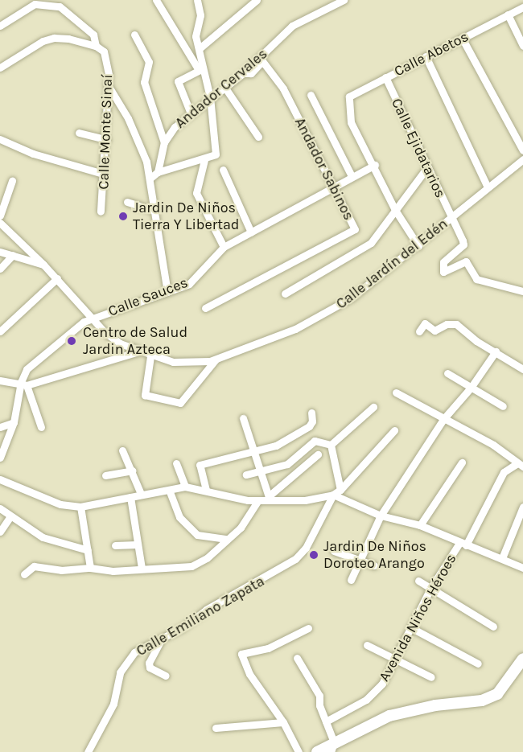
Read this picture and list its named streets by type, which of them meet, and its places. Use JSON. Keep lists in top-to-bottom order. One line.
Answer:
{"streets":{"street":["Calle Abetos","Andador Cervales","Calle Monte Sinaí","Calle Ejidatarios","Andador Sabinos","Calle Jardín del Edén","Calle Sauces","Calle Emiliano Zapata","Avenida Niños Héroes"]},"crossings":[["Calle Abetos","Calle Ejidatarios"],["Calle Abetos","Calle Sauces"],["Andador Cervales","Andador Sabinos"],["Calle Ejidatarios","Calle Jardín del Edén"],["Andador Sabinos","Calle Sauces"],["Calle Jardín del Edén","Calle Sauces"]],"places":["Jardin De Niños Tierra Y Libertad","Centro de Salud Jardin Azteca","Jardin De Niños Doroteo Arango"]}
